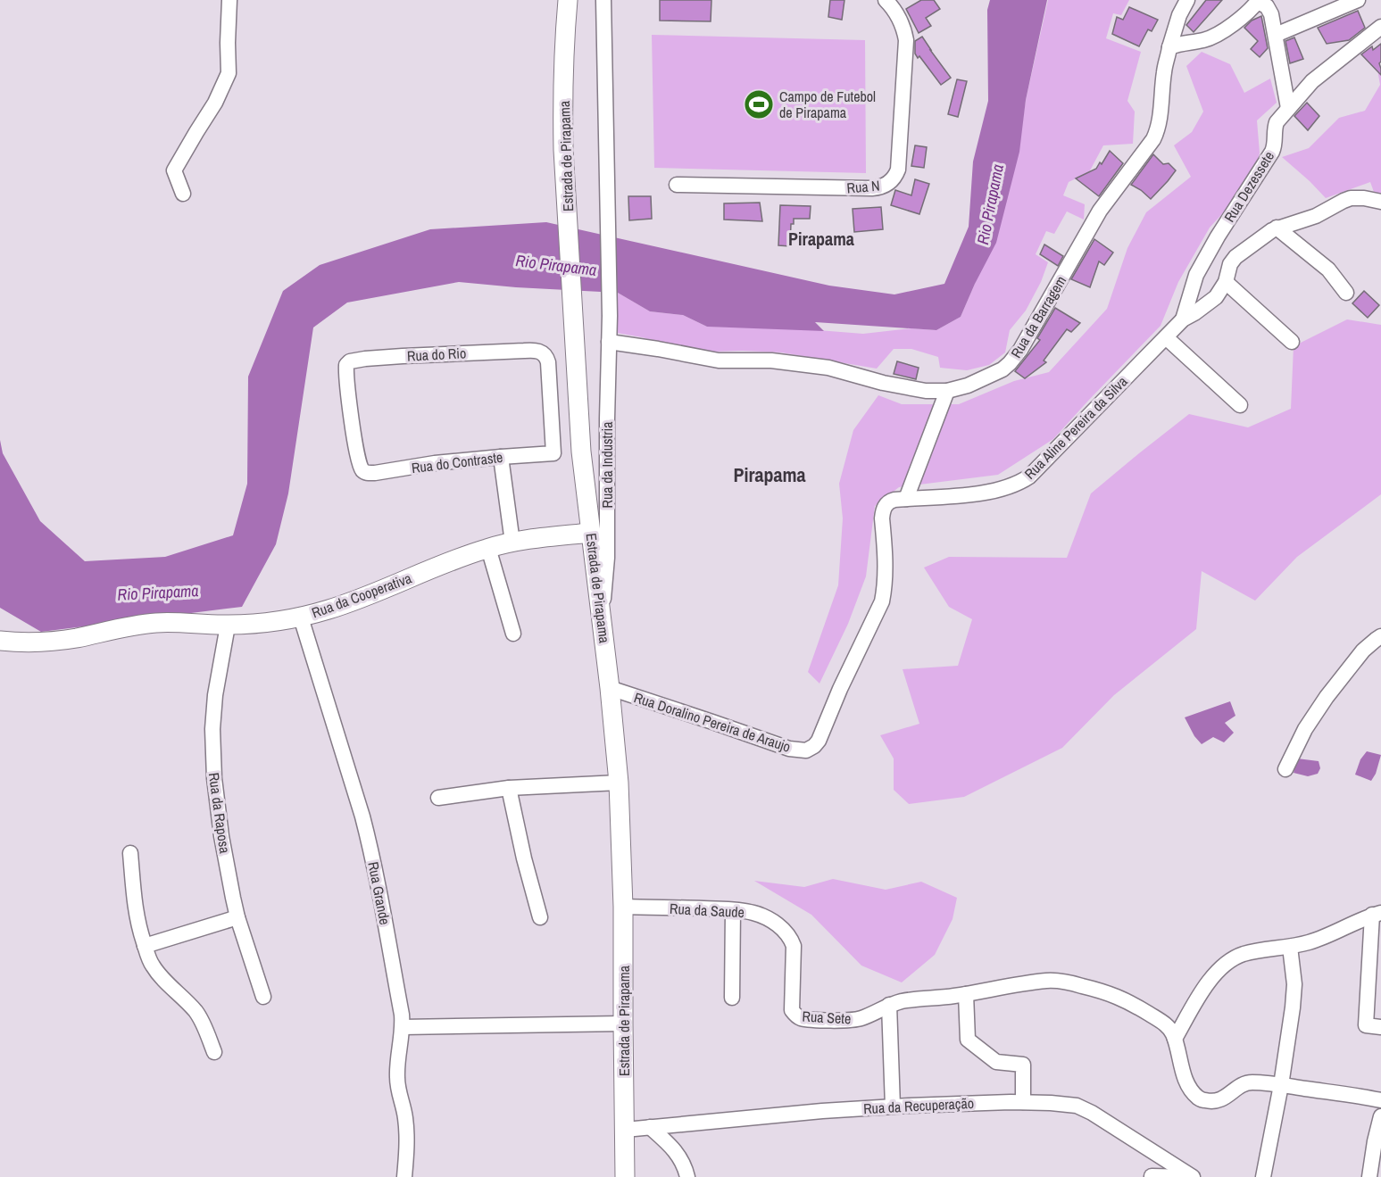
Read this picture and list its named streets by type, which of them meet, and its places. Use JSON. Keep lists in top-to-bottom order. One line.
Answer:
{"streets":{"street":["Estrada de Pirapama","Rua N","Rua Dezessete","Rua da Barragem","Rua do Rio","Rua Aline Pereira da Silva","Rua do Contraste","Rua da Industria","Rua da Cooperativa","Rua Doralino Pereira de Araujo","Rua da Raposa","Rua Grande","Rua da Saude","Rua Sete","Rua da Recuperação"]},"crossings":[["Estrada de Pirapama","Rua da Industria"],["Estrada de Pirapama","Rua da Cooperativa"],["Estrada de Pirapama","Rua Doralino Pereira de Araujo"],["Estrada de Pirapama","Rua da Saude"],["Estrada de Pirapama","Rua da Recuperação"],["Rua Dezessete","Rua Aline Pereira da Silva"],["Rua da Barragem","Rua da Industria"],["Rua do Rio","Rua do Contraste"],["Rua Aline Pereira da Silva","Rua Doralino Pereira de Araujo"],["Rua da Industria","Rua da Cooperativa"],["Rua da Cooperativa","Rua da Raposa"],["Rua da Cooperativa","Rua Grande"],["Rua da Saude","Rua Sete"]],"districts":["Pirapama","Pirapama"],"water":["Rio Pirapama"],"places":{"sports":["Campo de Futebol de Pirapama"]}}
